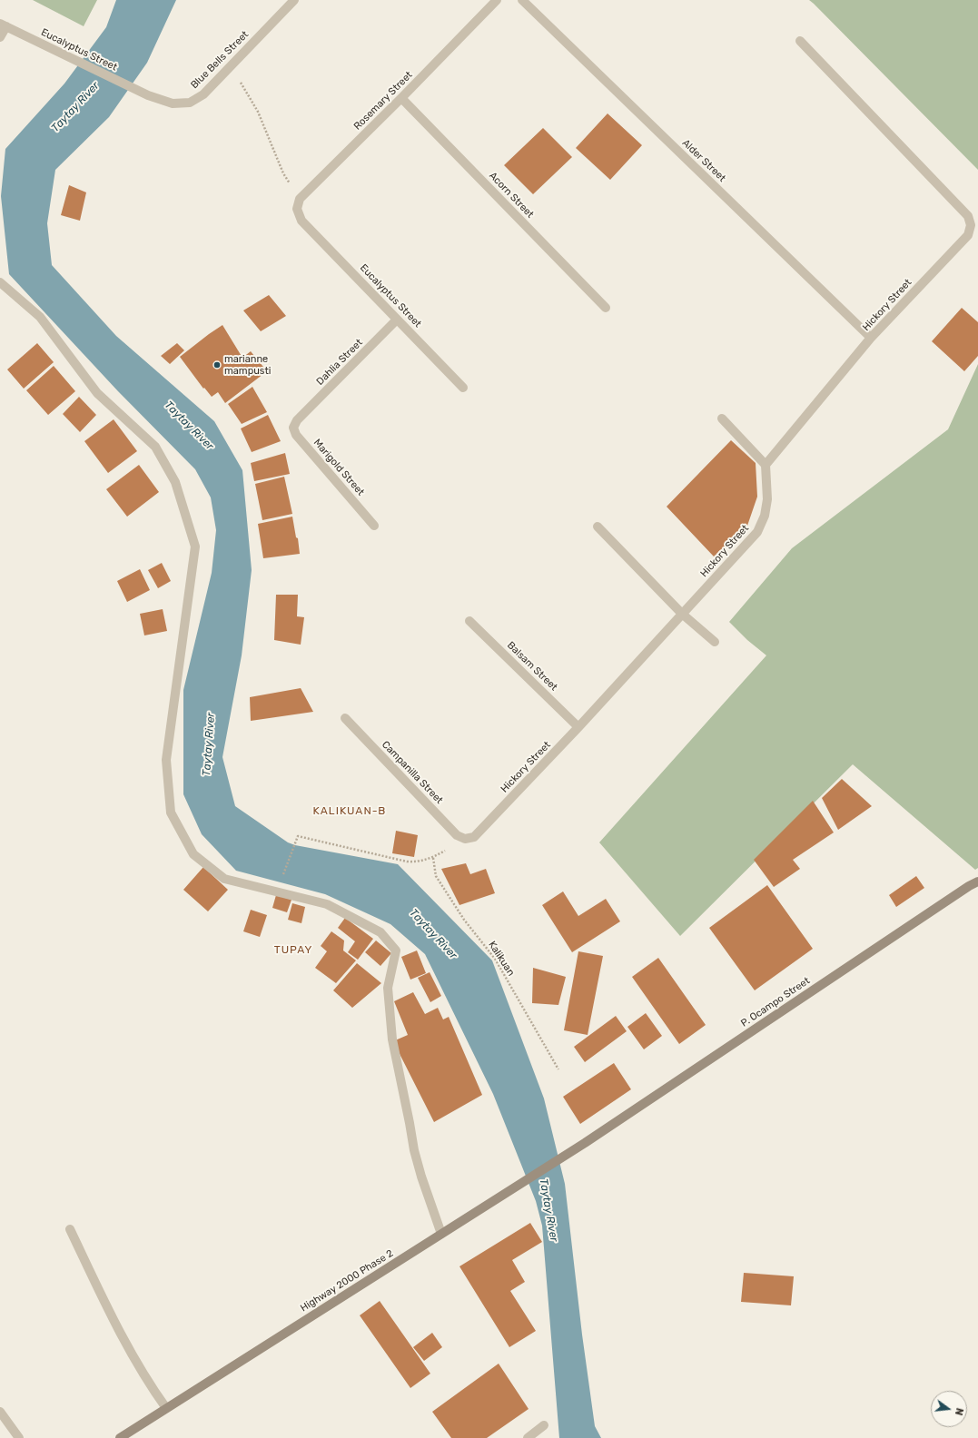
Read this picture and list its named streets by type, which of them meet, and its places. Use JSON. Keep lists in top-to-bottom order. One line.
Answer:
{"streets":{"street":["Eucalyptus Street","Blue Bells Street","Rosemary Street","Alder Street","Acorn Street","Hickory Street","Dahlia Street","Marigold Street","Balsam Street","Campanilla Street","P. Ocampo Street","Highway 2000 Phase 2"],"path":["Kalikuan"]},"crossings":[["Eucalyptus Street","Blue Bells Street"],["Eucalyptus Street","Rosemary Street"],["Eucalyptus Street","Dahlia Street"],["Rosemary Street","Acorn Street"],["Alder Street","Hickory Street"],["Hickory Street","Balsam Street"],["Hickory Street","Campanilla Street"],["Dahlia Street","Marigold Street"],["P. Ocampo Street","Highway 2000 Phase 2"]],"districts":["KALIKUAN-B","TUPAY"],"water":["Taytay River"],"places":["marianne mampusti"],"north":"right"}
